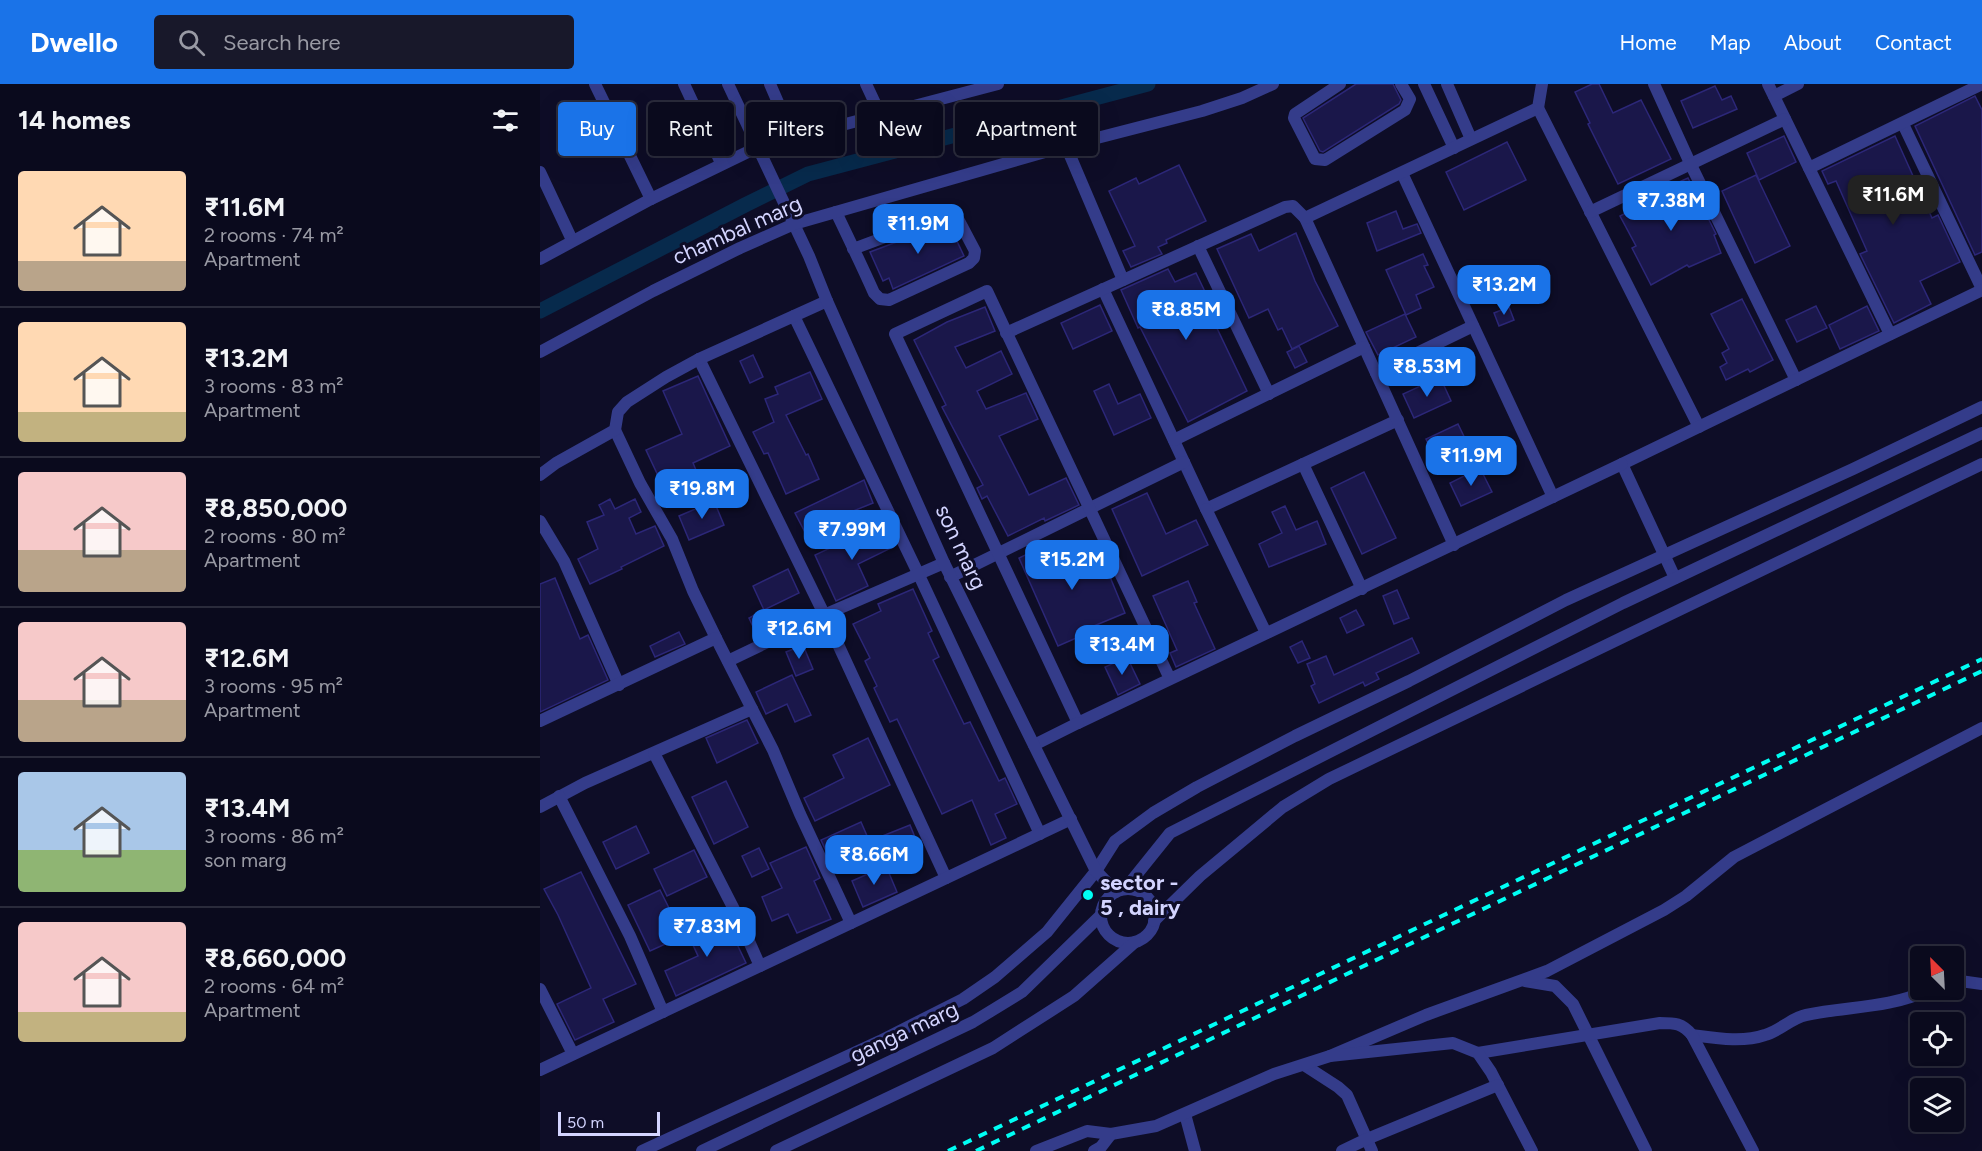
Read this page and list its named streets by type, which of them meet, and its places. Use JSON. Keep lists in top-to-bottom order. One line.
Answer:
{"streets":{"street":["chambal marg","son marg","ganga marg"]},"crossings":[["chambal marg","son marg"],["son marg","ganga marg"]],"places":["sector - 5 , dairy"],"scale_bar":"50 m","north":"top left","page":{"header":"Dwello","search":"Search here","nav":["Home","Map","About","Contact"],"heading":"14 homes","chip":["Buy","Rent","Filters","New","Apartment"],"list":[{"name":"₹11.6M","note":"2 rooms · 74 m² · Apartment"},{"name":"₹13.2M","note":"3 rooms · 83 m² · Apartment"},{"name":"₹8,850,000","note":"2 rooms · 80 m² · Apartment"},{"name":"₹12.6M","note":"3 rooms · 95 m² · Apartment"},{"name":"₹13.4M","note":"3 rooms · 86 m² · son marg"},{"name":"₹8,660,000","note":"2 rooms · 64 m² · Apartment"}],"price":["₹11.6M","₹7.38M","₹11.9M","₹13.2M","₹8.85M","₹8.53M","₹11.9M","₹19.8M","₹7.99M","₹15.2M","₹12.6M","₹13.4M","₹8.66M","₹7.83M"],"scale":"50 m"}}
